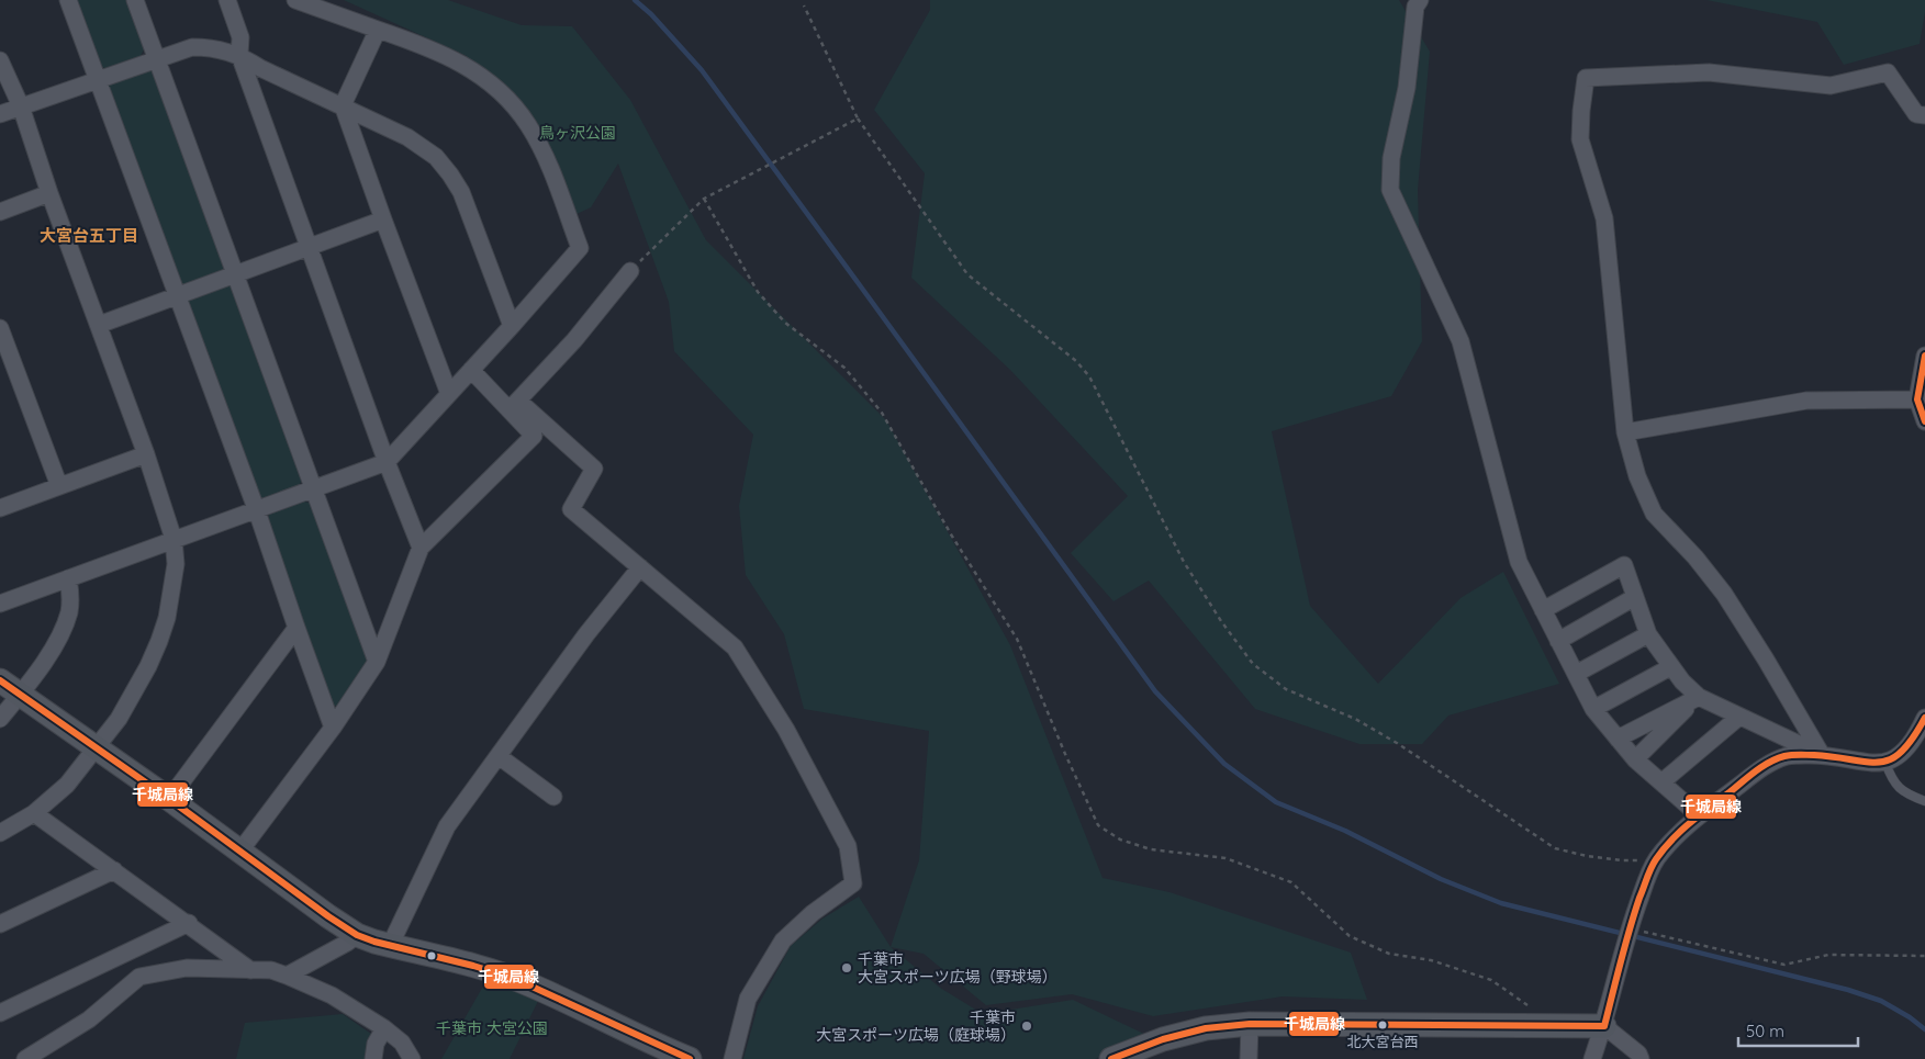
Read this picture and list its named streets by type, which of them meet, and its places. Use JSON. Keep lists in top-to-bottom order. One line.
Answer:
{"districts":["大宮台五丁目"],"parks":["鳥ヶ沢公園","千葉市 大宮公園"],"places":["千葉市 大宮スポーツ広場（野球場）","北大宮台西","千葉市 大宮スポーツ広場（庭球場）"],"lines":["transit line 千城局線"],"scale_bar":"50 m"}
